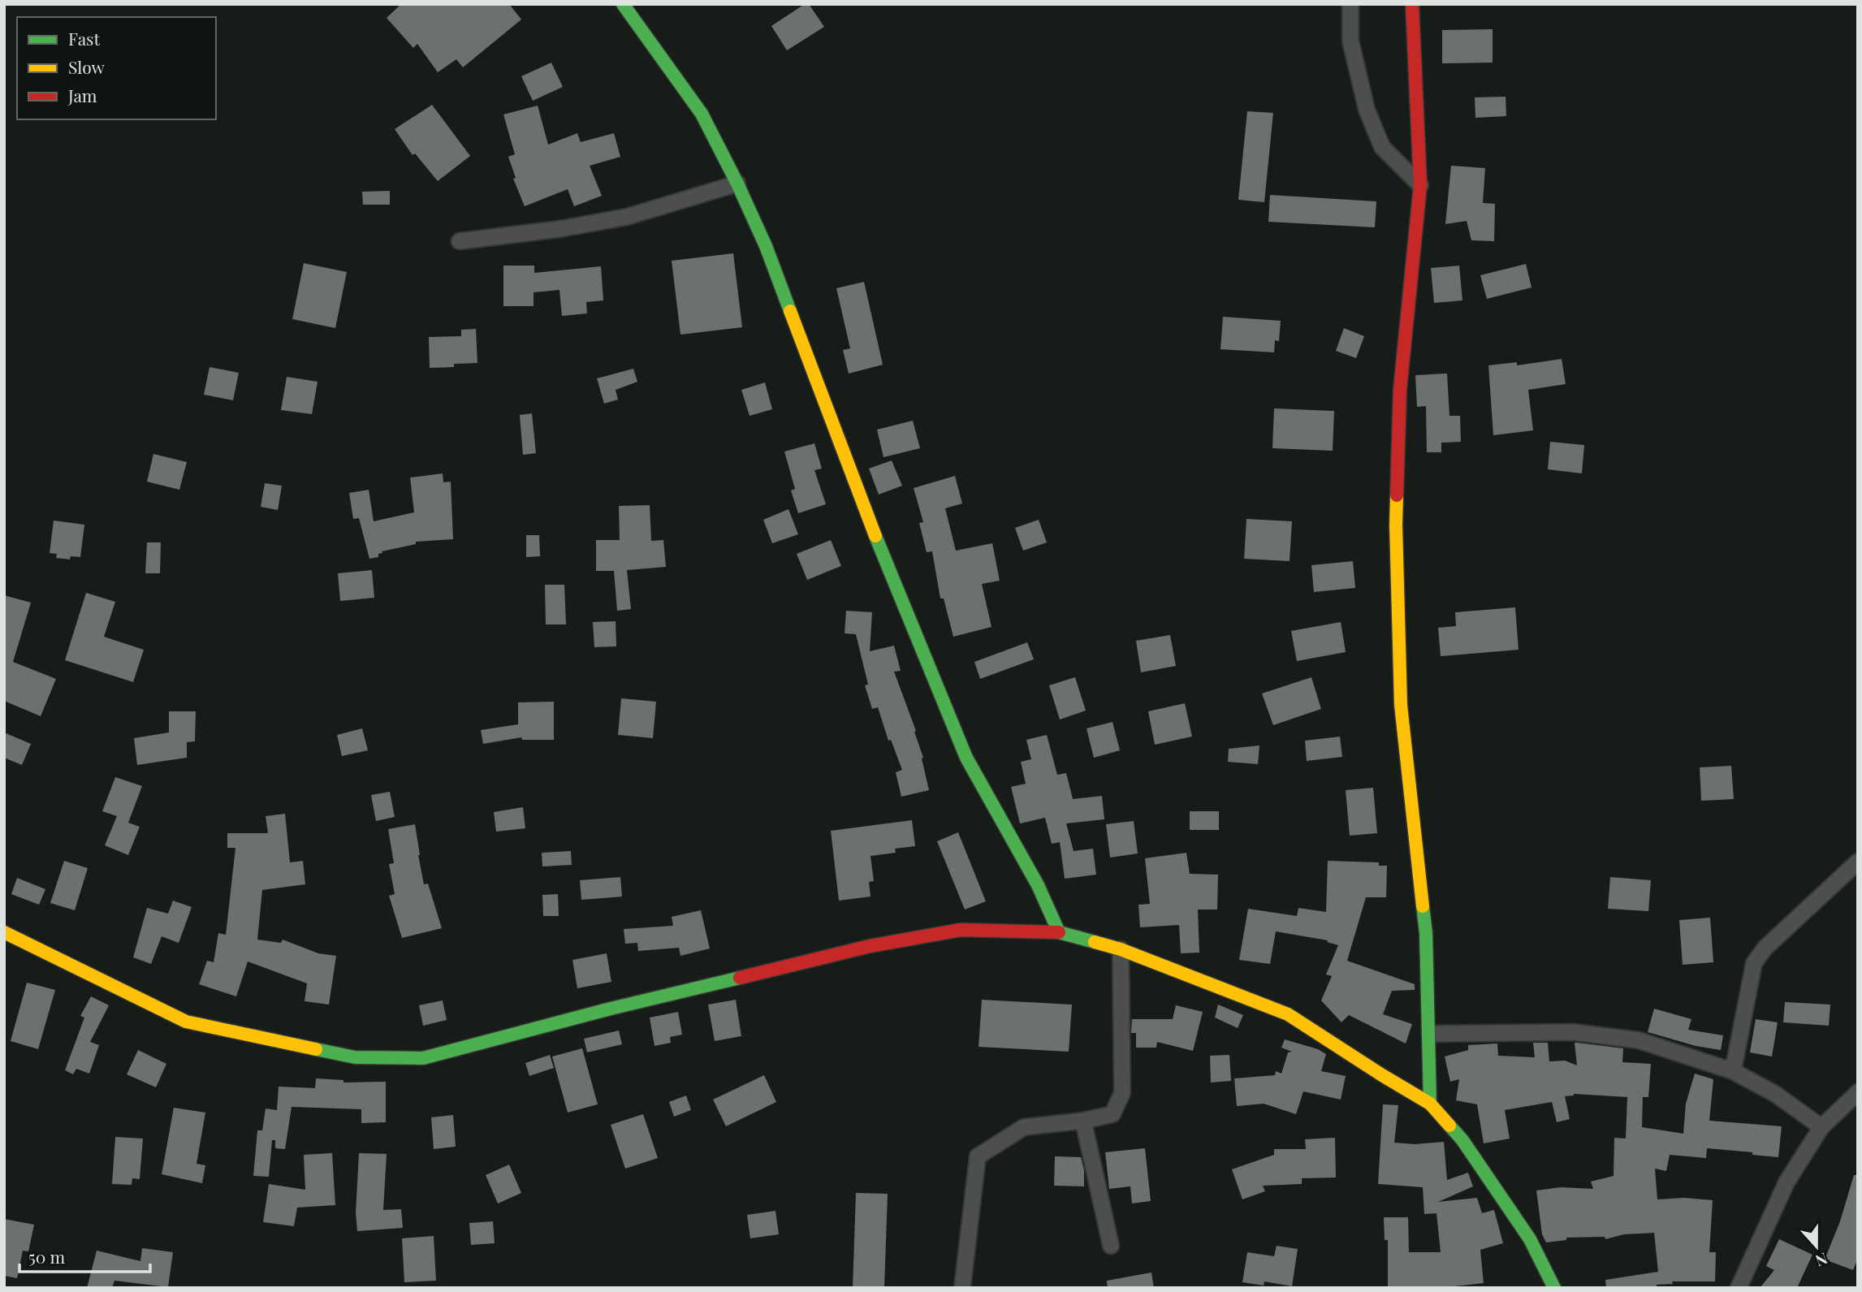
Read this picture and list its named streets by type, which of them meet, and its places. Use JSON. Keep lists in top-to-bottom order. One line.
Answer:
{"legend":["Fast","Slow","Jam"],"scale_bar":"50 m","north":"bottom"}
